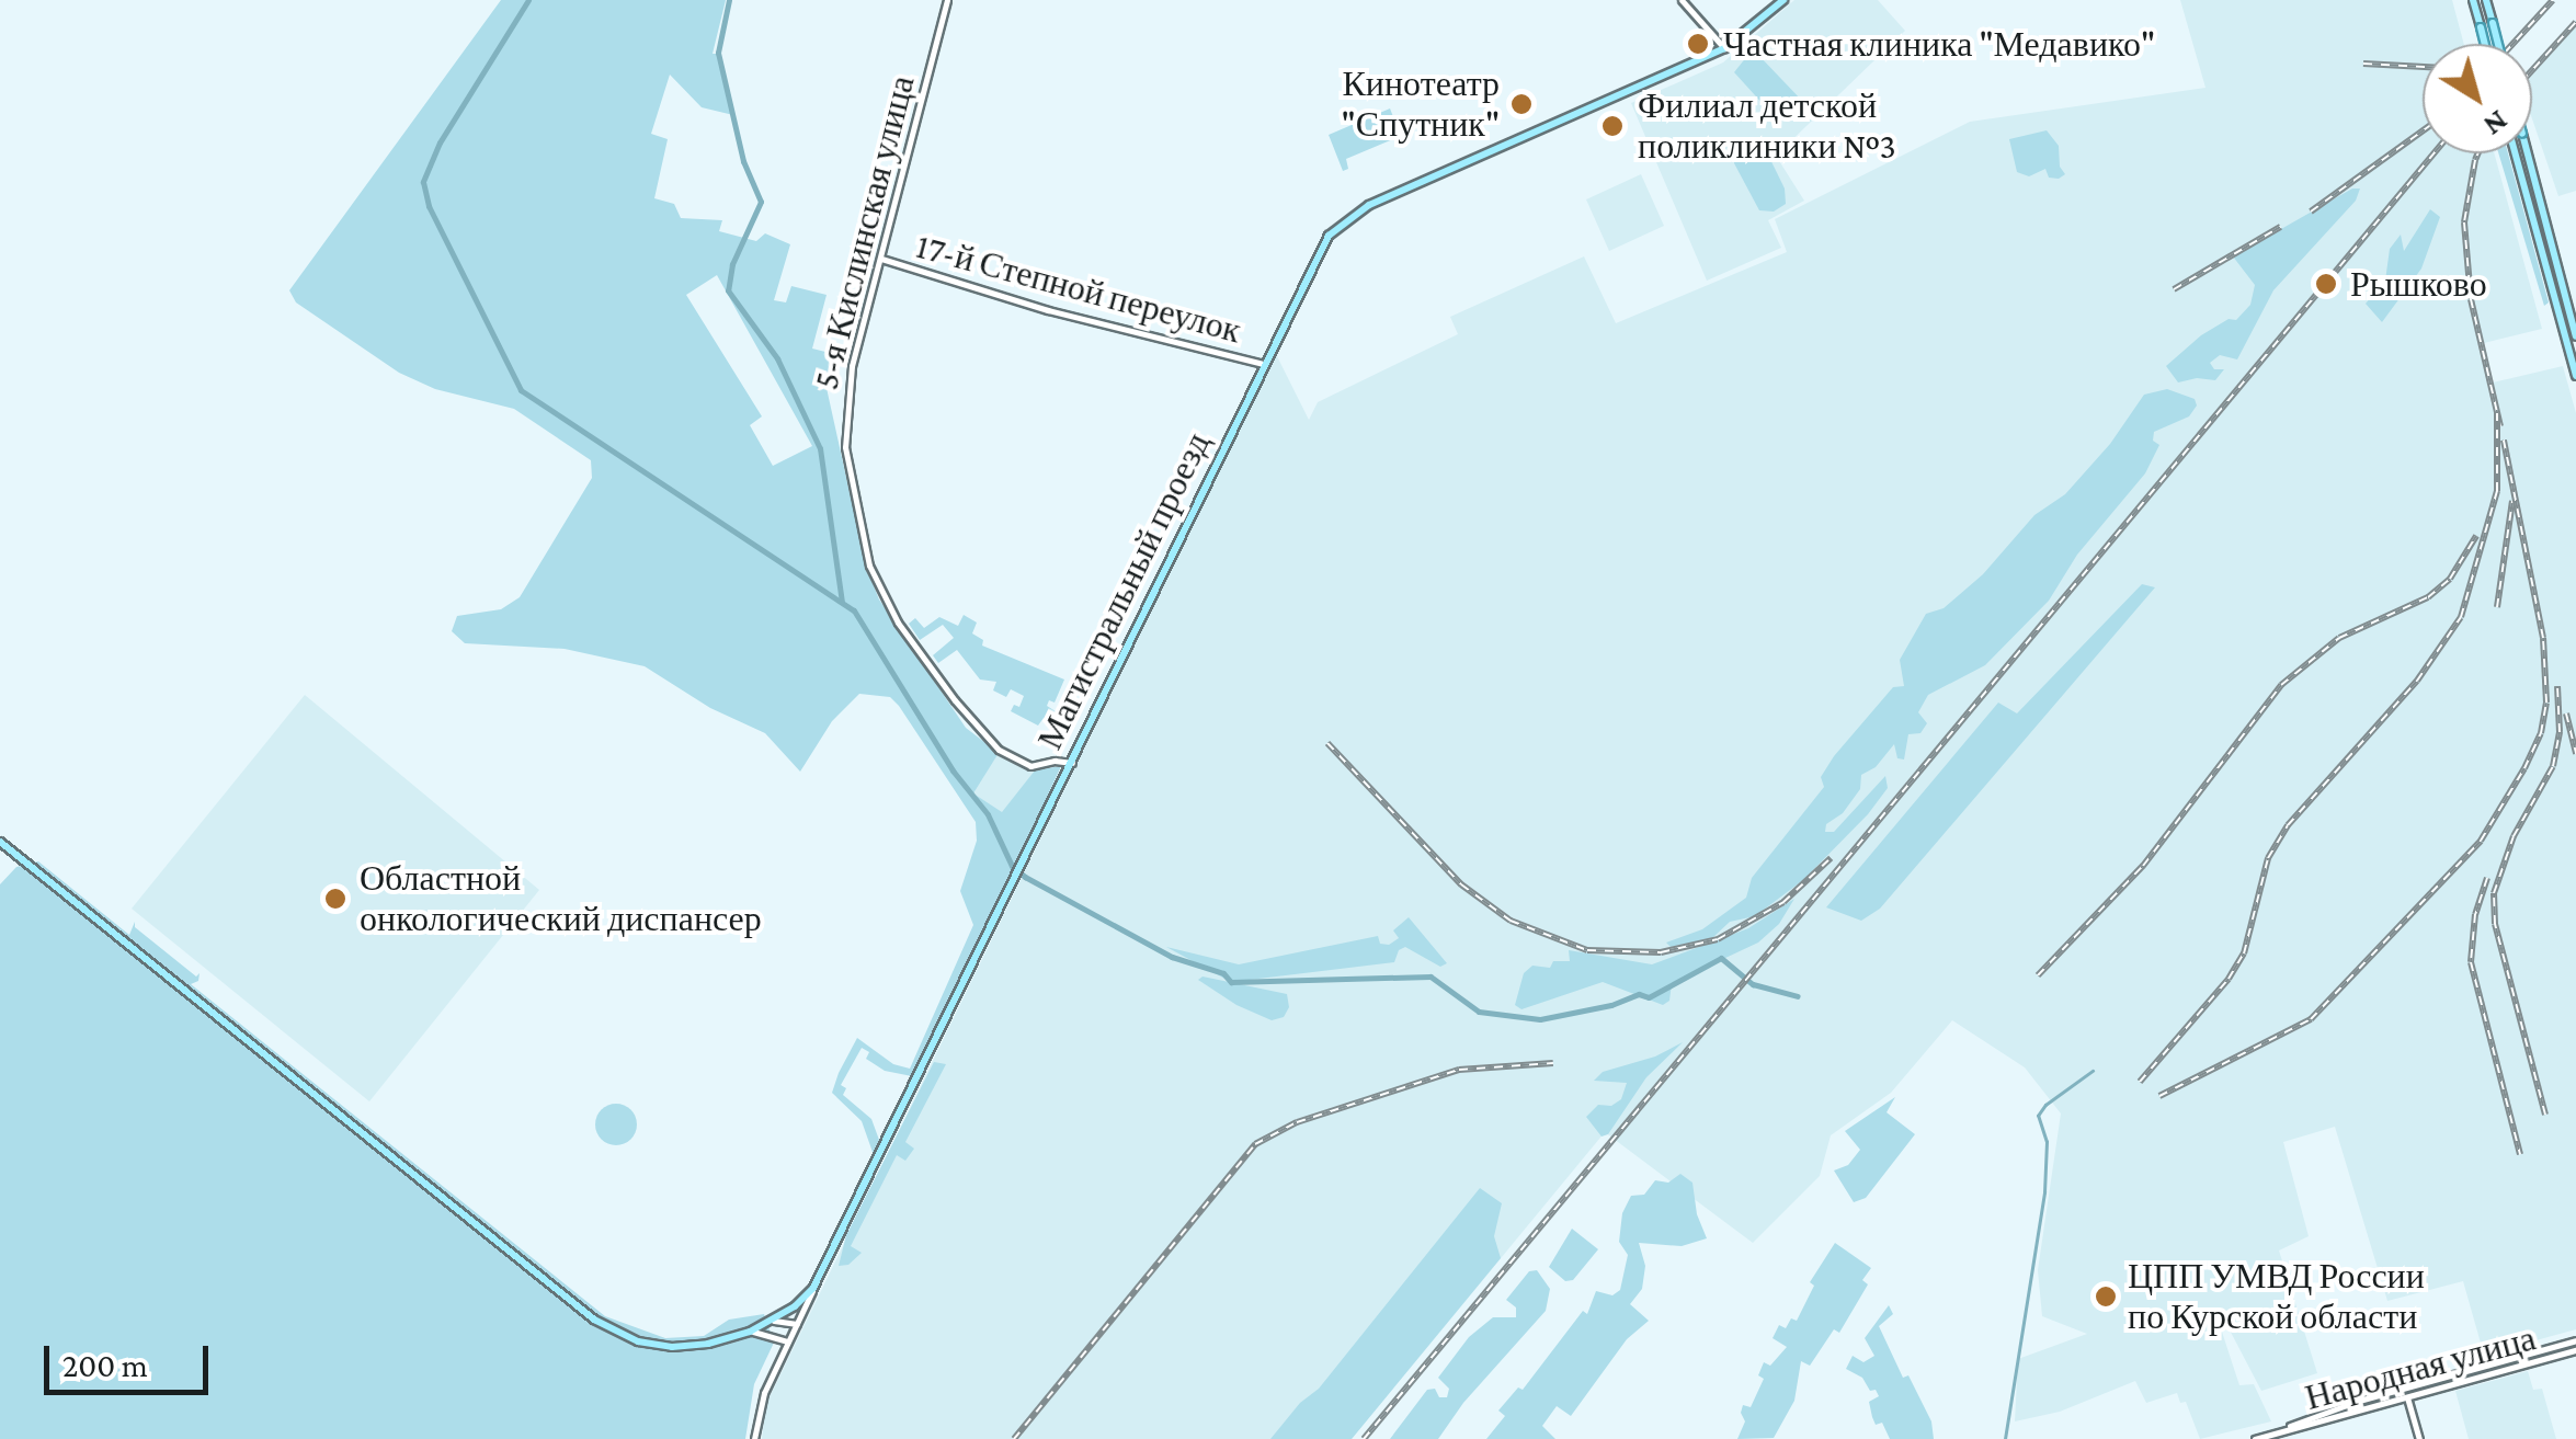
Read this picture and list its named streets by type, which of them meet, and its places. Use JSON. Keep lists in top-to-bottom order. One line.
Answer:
{"streets":{"main road":["Магистральный проезд"],"street":["5-я Кислинская улица","17-й Степной переулок","Народная улица"]},"crossings":[["5-я Кислинская улица","17-й Степной переулок"],["5-я Кислинская улица","Магистральный проезд"],["17-й Степной переулок","Магистральный проезд"]],"places":["Частная клиника \"Медавико\"","Кинотеатр \"Спутник\"","Филиал детской поликлиники №3","Рышково","Областной онкологический диспансер","ЦПП УМВД России по Курской области"],"scale_bar":"200 m","north":"bottom right"}
